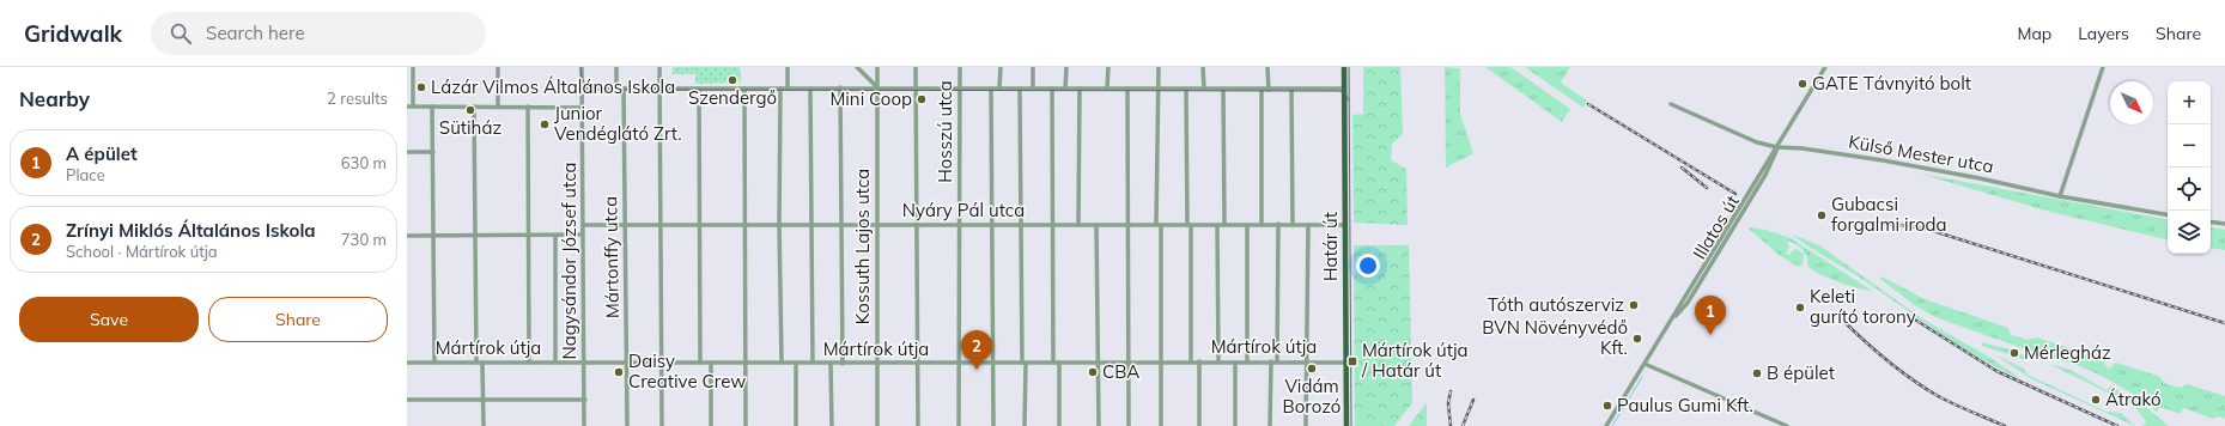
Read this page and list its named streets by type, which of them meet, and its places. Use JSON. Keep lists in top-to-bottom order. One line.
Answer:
{"streets":{"main road":["Határ út"],"street":["Hosszú utca","Külső Mester utca","Nyáry Pál utca","Illatos út","Kossuth Lajos utca","Mártonffy utca","Nagysándor József utca","Mártírok útja"]},"crossings":[["Hosszú utca","Nyáry Pál utca"],["Hosszú utca","Mártírok útja"],["Külső Mester utca","Illatos út"],["Nyáry Pál utca","Kossuth Lajos utca"],["Nyáry Pál utca","Határ út"],["Nyáry Pál utca","Mártonffy utca"],["Nyáry Pál utca","Nagysándor József utca"],["Kossuth Lajos utca","Mártírok útja"],["Határ út","Mártírok útja"],["Mártonffy utca","Mártírok útja"],["Nagysándor József utca","Mártírok útja"]],"places":{"other":["Szendergő","GATE Távnyitó bolt","Lázár Vilmos Általános Iskola","Mini Coop","Sütiház","Junior Vendéglátó Zrt.","Gubacsi forgalmi iroda","Tóth autószerviz","Keleti gurító torony","BVN Növényvédő Kft.","Mérlegház","Vidám Borozó","Daisy Creative Crew","CBA","B épület","Átrakó","Paulus Gumi Kft."],"transit":["Mártírok útja / Határ út"]},"north":"bottom right","page":{"header":"Gridwalk","search":"Search here","nav":["Map","Layers","Share"],"heading":["Nearby","2 results"],"map_buttons":["+","−"],"list":[{"mark":"1","name":"A épület","note":"Place","value":"630 m"},{"mark":"2","name":"Zrínyi Miklós Általános Iskola","note":"School · Mártírok útja","value":"730 m"}],"buttons":["Save","Share"],"pins":["1","2"]}}
